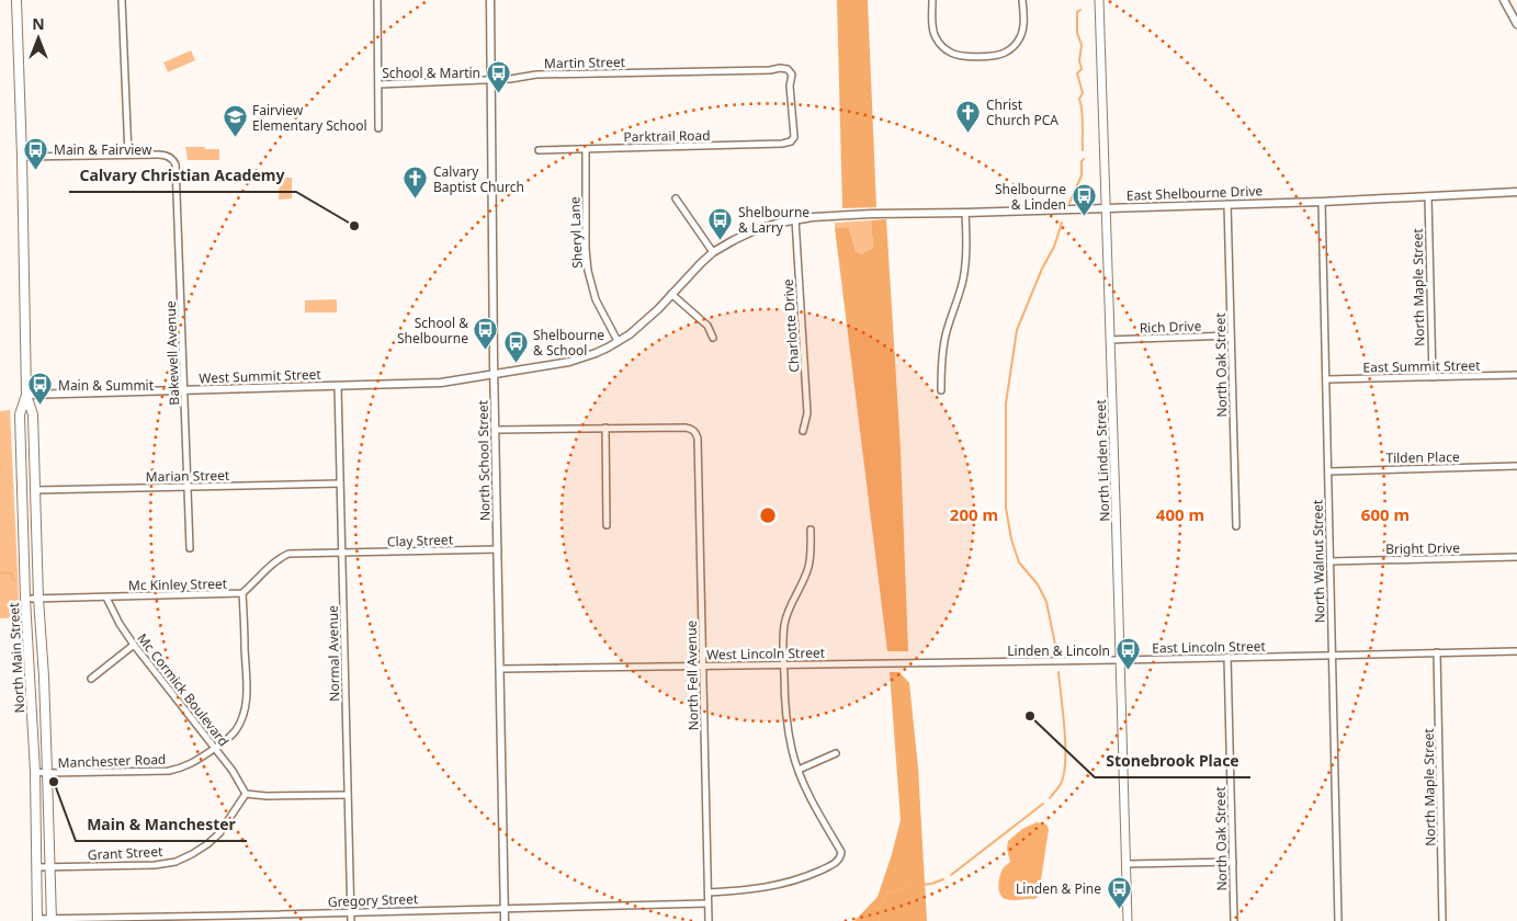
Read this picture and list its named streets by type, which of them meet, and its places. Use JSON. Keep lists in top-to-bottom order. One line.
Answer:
{"streets":{"main road":["North Linden Street","North Main Street"],"street":["Martin Street","Parktrail Road","East Shelbourne Drive","Sheryl Lane","North Maple Street","Charlotte Drive","Rich Drive","Bakewell Avenue","North Oak Street","East Summit Street","West Summit Street","Tilden Place","North School Street","Marian Street","Clay Street","Bright Drive","North Walnut Street","Mc Kinley Street","East Lincoln Street","Normal Avenue","West Lincoln Street","North Fell Avenue","Mc Cormick Boulevard","Manchester Road","Grant Street","Gregory Street"]},"crossings":[["Martin Street","Parktrail Road"],["Martin Street","North School Street"],["Parktrail Road","Sheryl Lane"],["East Shelbourne Drive","North Maple Street"],["East Shelbourne Drive","Charlotte Drive"],["East Shelbourne Drive","North Oak Street"],["East Shelbourne Drive","West Summit Street"],["East Shelbourne Drive","North Linden Street"],["East Shelbourne Drive","North Walnut Street"],["Sheryl Lane","West Summit Street"],["North Maple Street","East Summit Street"],["North Maple Street","East Lincoln Street"],["Rich Drive","North Oak Street"],["Rich Drive","North Linden Street"],["Bakewell Avenue","West Summit Street"],["Bakewell Avenue","Marian Street"],["North Oak Street","East Lincoln Street"],["East Summit Street","North Walnut Street"],["West Summit Street","North School Street"],["West Summit Street","Normal Avenue"],["West Summit Street","North Main Street"],["Tilden Place","North Walnut Street"],["North School Street","Clay Street"],["North School Street","West Lincoln Street"],["North School Street","Gregory Street"],["North Linden Street","East Lincoln Street"],["Marian Street","Normal Avenue"],["Marian Street","North Main Street"],["Clay Street","Mc Kinley Street"],["Clay Street","Normal Avenue"],["Bright Drive","North Walnut Street"],["North Walnut Street","East Lincoln Street"],["Mc Kinley Street","Normal Avenue"],["Mc Kinley Street","North Main Street"],["Mc Kinley Street","Mc Cormick Boulevard"],["Mc Kinley Street","Manchester Road"],["East Lincoln Street","West Lincoln Street"],["Normal Avenue","Gregory Street"],["West Lincoln Street","North Fell Avenue"],["North Main Street","Manchester Road"],["North Main Street","Grant Street"],["North Main Street","Gregory Street"],["North Fell Avenue","Gregory Street"],["Mc Cormick Boulevard","Manchester Road"],["Mc Cormick Boulevard","Grant Street"]],"places":{"bus stop":["School & Martin","Main & Fairview","Shelbourne & Linden","Shelbourne & Larry","School & Shelbourne","Shelbourne & School","Main & Summit","Linden & Lincoln","Linden & Pine"],"church":["Christ Church PCA","Calvary Baptist Church"],"school or university":["Fairview Elementary School"],"other":["Calvary Christian Academy","Stonebrook Place","Main & Manchester"]},"north":"top","rings":["200 m","400 m","600 m"]}
